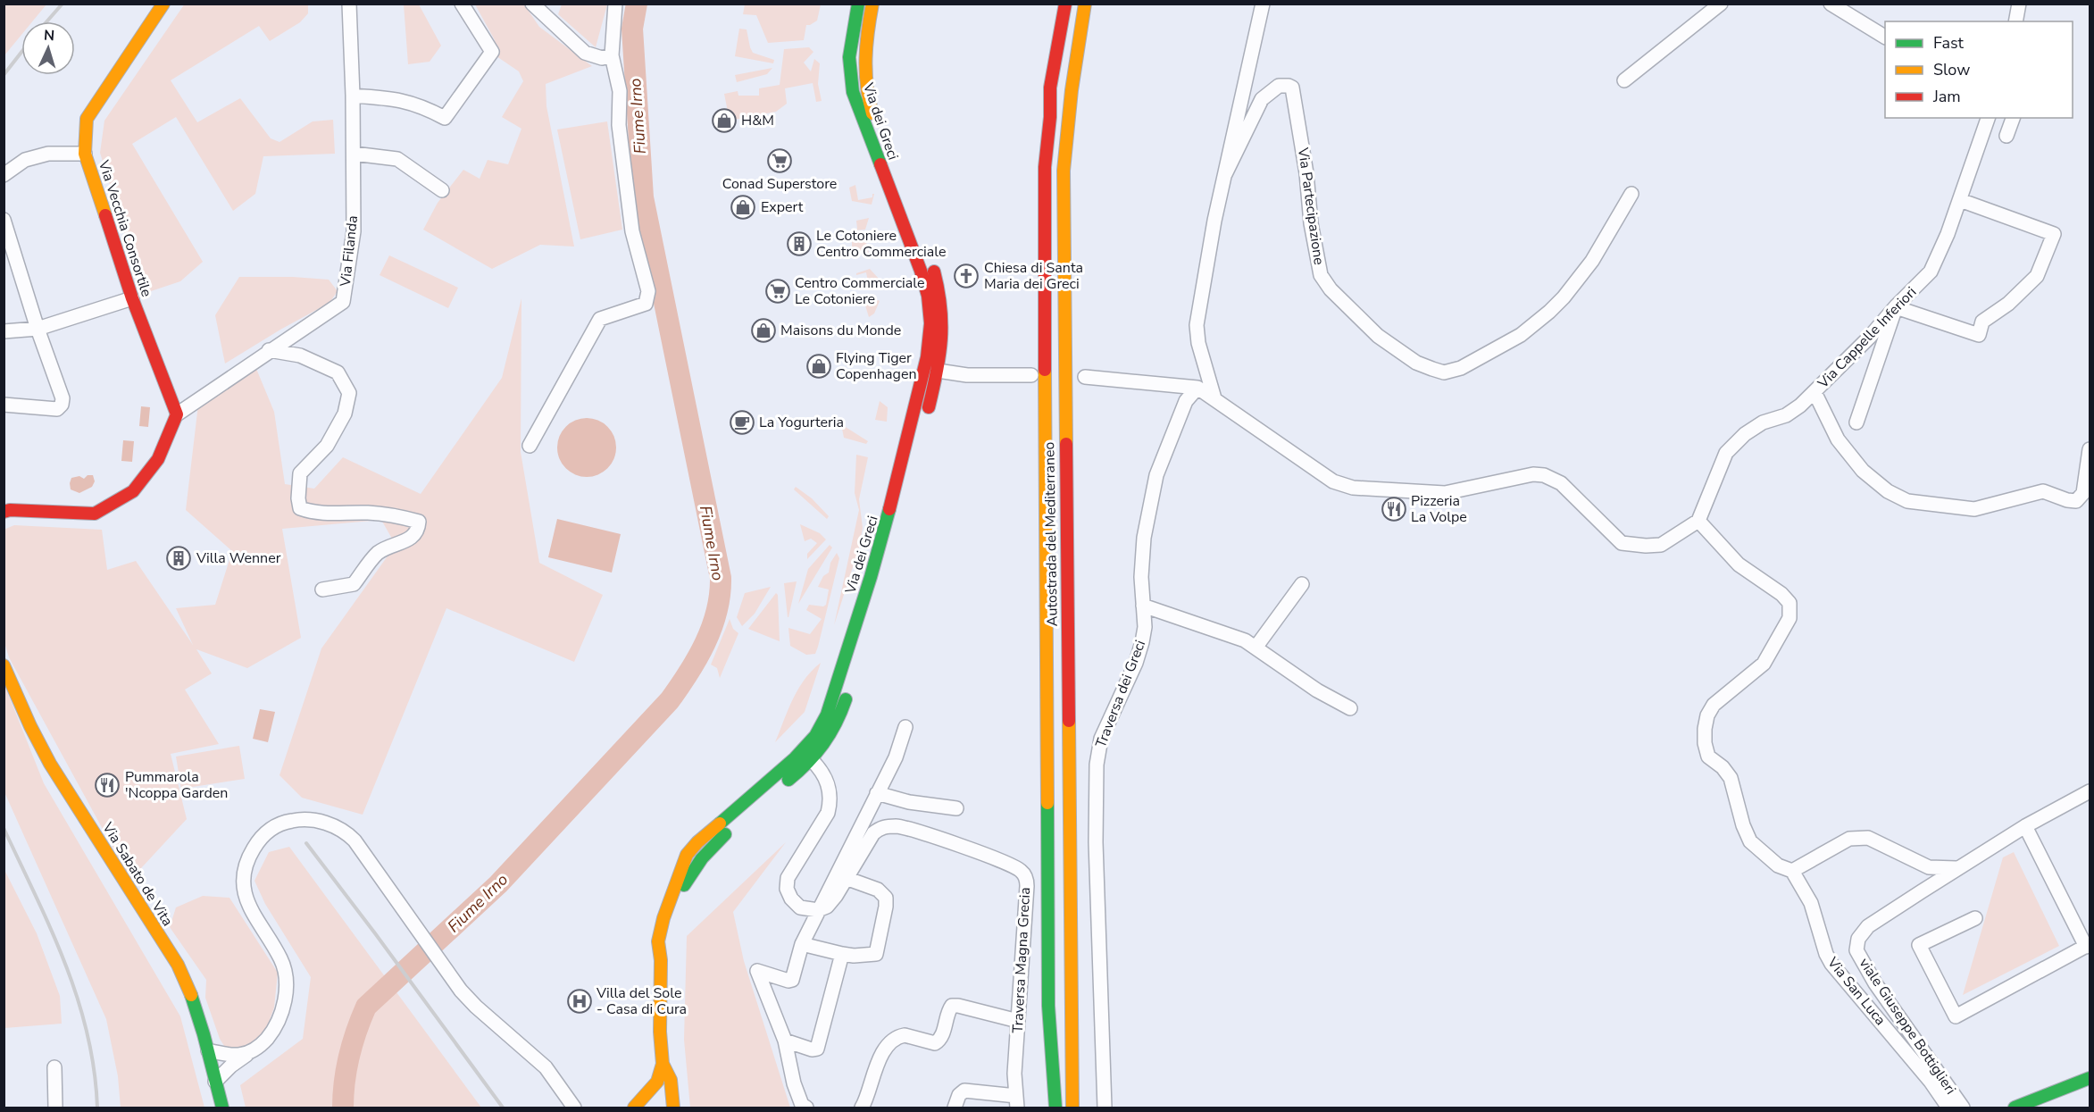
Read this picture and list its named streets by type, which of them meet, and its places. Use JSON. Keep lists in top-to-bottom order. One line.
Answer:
{"streets":{"main road":["Via dei Greci","Via Vecchia Consortile","Autostrada del Mediterraneo","Via Sabato de Vita"],"street":["Via Partecipazione","Via Filanda","Via Cappelle Inferiori","Traversa dei Greci","Traversa Magna Grecia","Via San Luca","viale Giuseppe Bottiglieri"]},"crossings":[["Via Vecchia Consortile","Via Filanda"]],"water":["Fiume Irno"],"places":{"shop":["H&M","Expert","Maisons du Monde","Flying Tiger Copenhagen"],"supermarket":["Conad Superstore","Centro Commerciale Le Cotoniere"],"building":["Le Cotoniere Centro Commerciale","Villa Wenner"],"church":["Chiesa di Santa Maria dei Greci"],"cafe":["La Yogurteria"],"restaurant":["Pizzeria La Volpe","Pummarola 'Ncoppa Garden"],"hospital":["Villa del Sole - Casa di Cura"]},"legend":["Fast","Slow","Jam"],"north":"top"}
